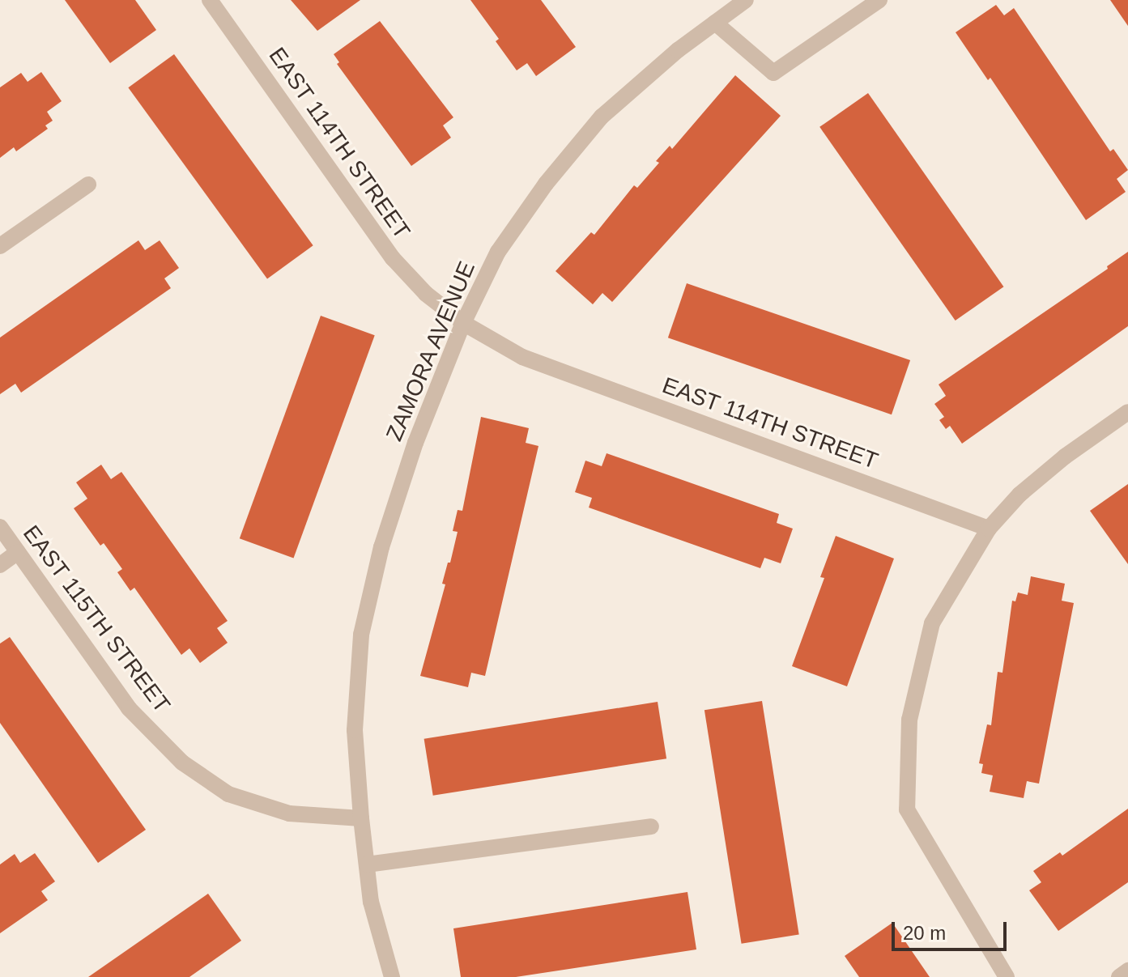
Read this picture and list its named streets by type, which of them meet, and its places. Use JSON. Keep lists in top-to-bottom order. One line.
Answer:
{"streets":{"street":["EAST 114TH STREET","ZAMORA AVENUE","EAST 115TH STREET"]},"crossings":[["EAST 114TH STREET","ZAMORA AVENUE"],["ZAMORA AVENUE","EAST 115TH STREET"]],"scale_bar":"20 m"}
